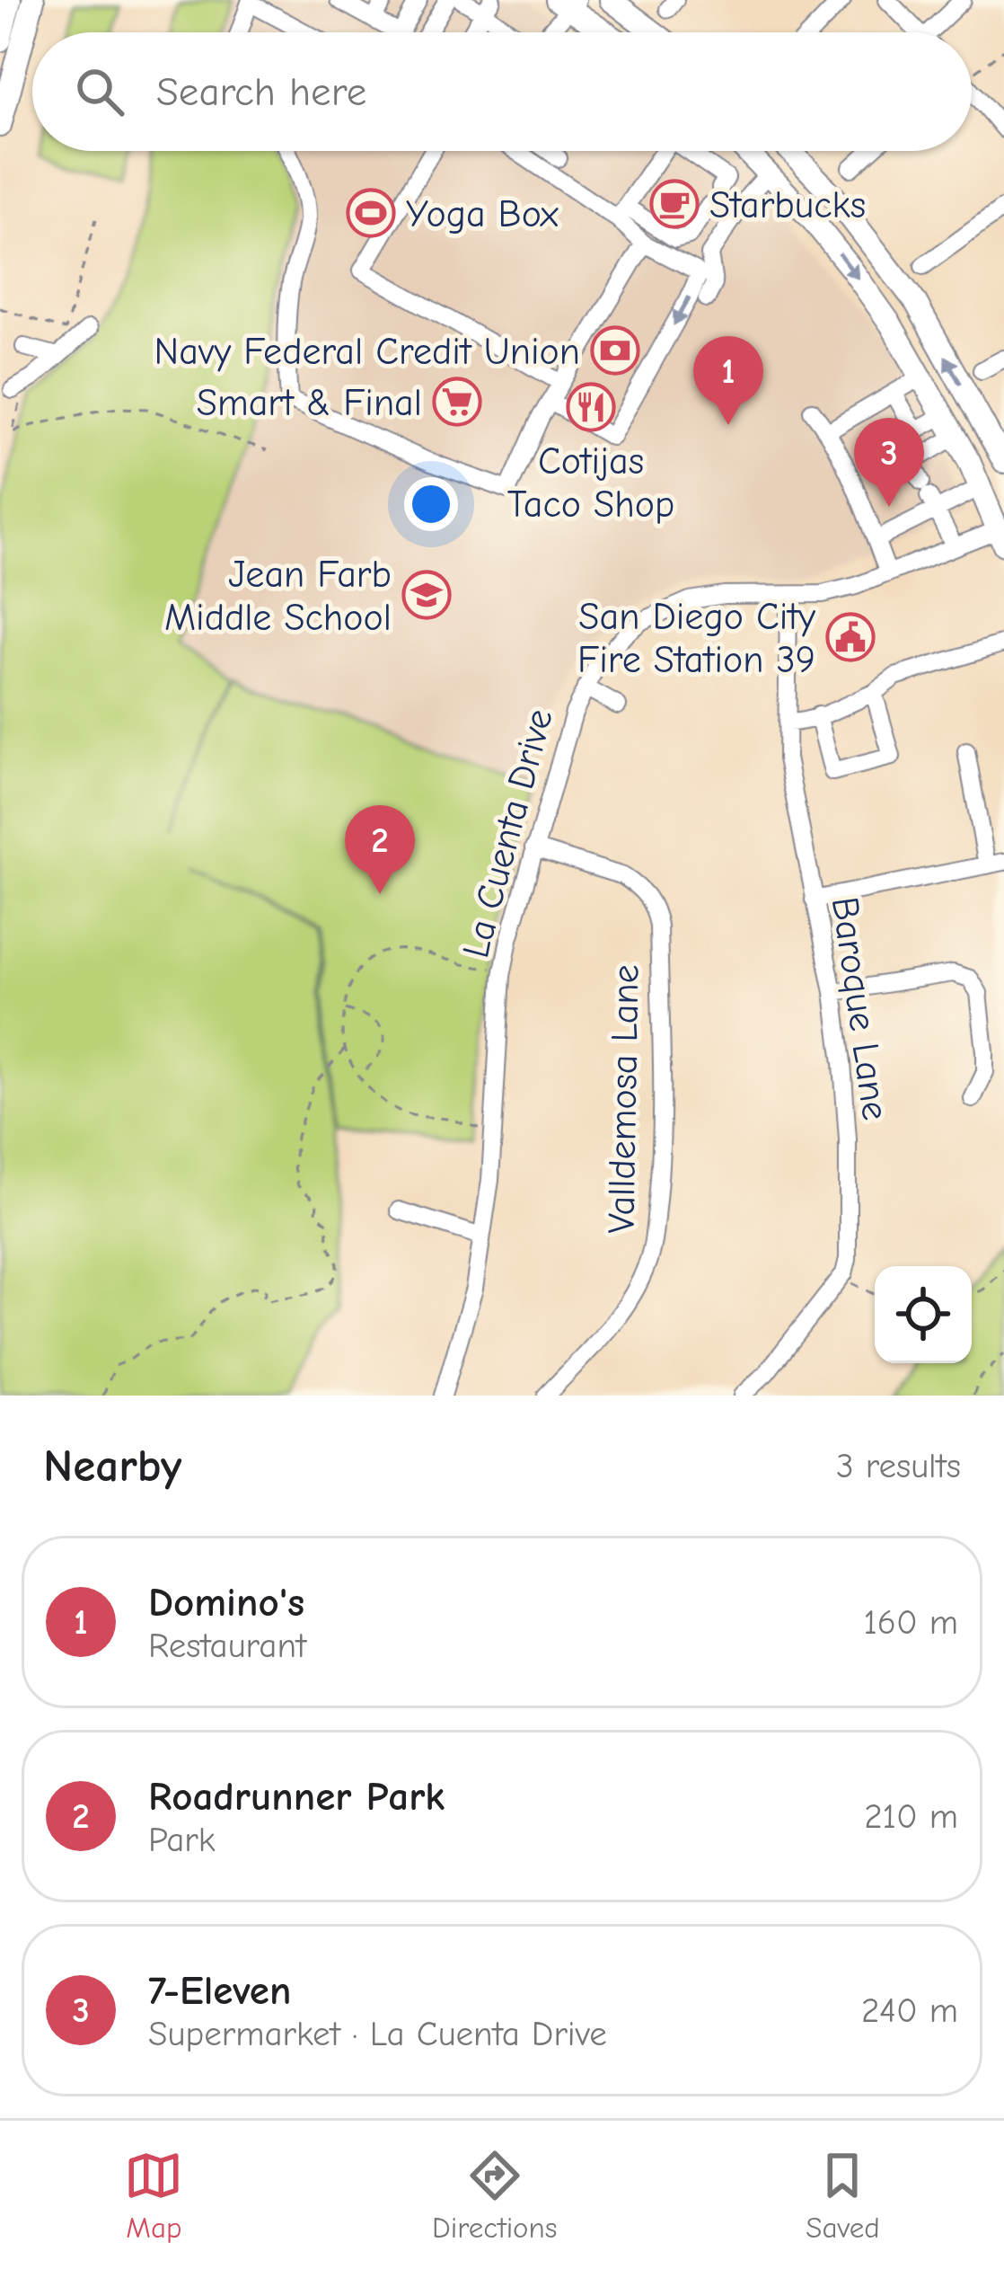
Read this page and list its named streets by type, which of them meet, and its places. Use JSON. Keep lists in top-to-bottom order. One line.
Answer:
{"streets":{"street":["La Cuenta Drive","Baroque Lane","Valldemosa Lane"]},"crossings":[["La Cuenta Drive","Baroque Lane"],["La Cuenta Drive","Valldemosa Lane"]],"places":{"cafe":["Starbucks"],"sports":["Yoga Box"],"bank":["Navy Federal Credit Union"],"supermarket":["Smart & Final"],"restaurant":["Cotijas Taco Shop"],"school or university":["Jean Farb Middle School"],"public building":["San Diego City Fire Station 39"]},"page":{"search":"Search here","pins":["1","3","2"],"heading":["Nearby","3 results"],"list":[{"mark":"1","name":"Domino's","note":"Restaurant","value":"160 m"},{"mark":"2","name":"Roadrunner Park","note":"Park","value":"210 m"},{"mark":"3","name":"7-Eleven","note":"Supermarket · La Cuenta Drive","value":"240 m"}],"nav":["Map","Directions","Saved"]}}
